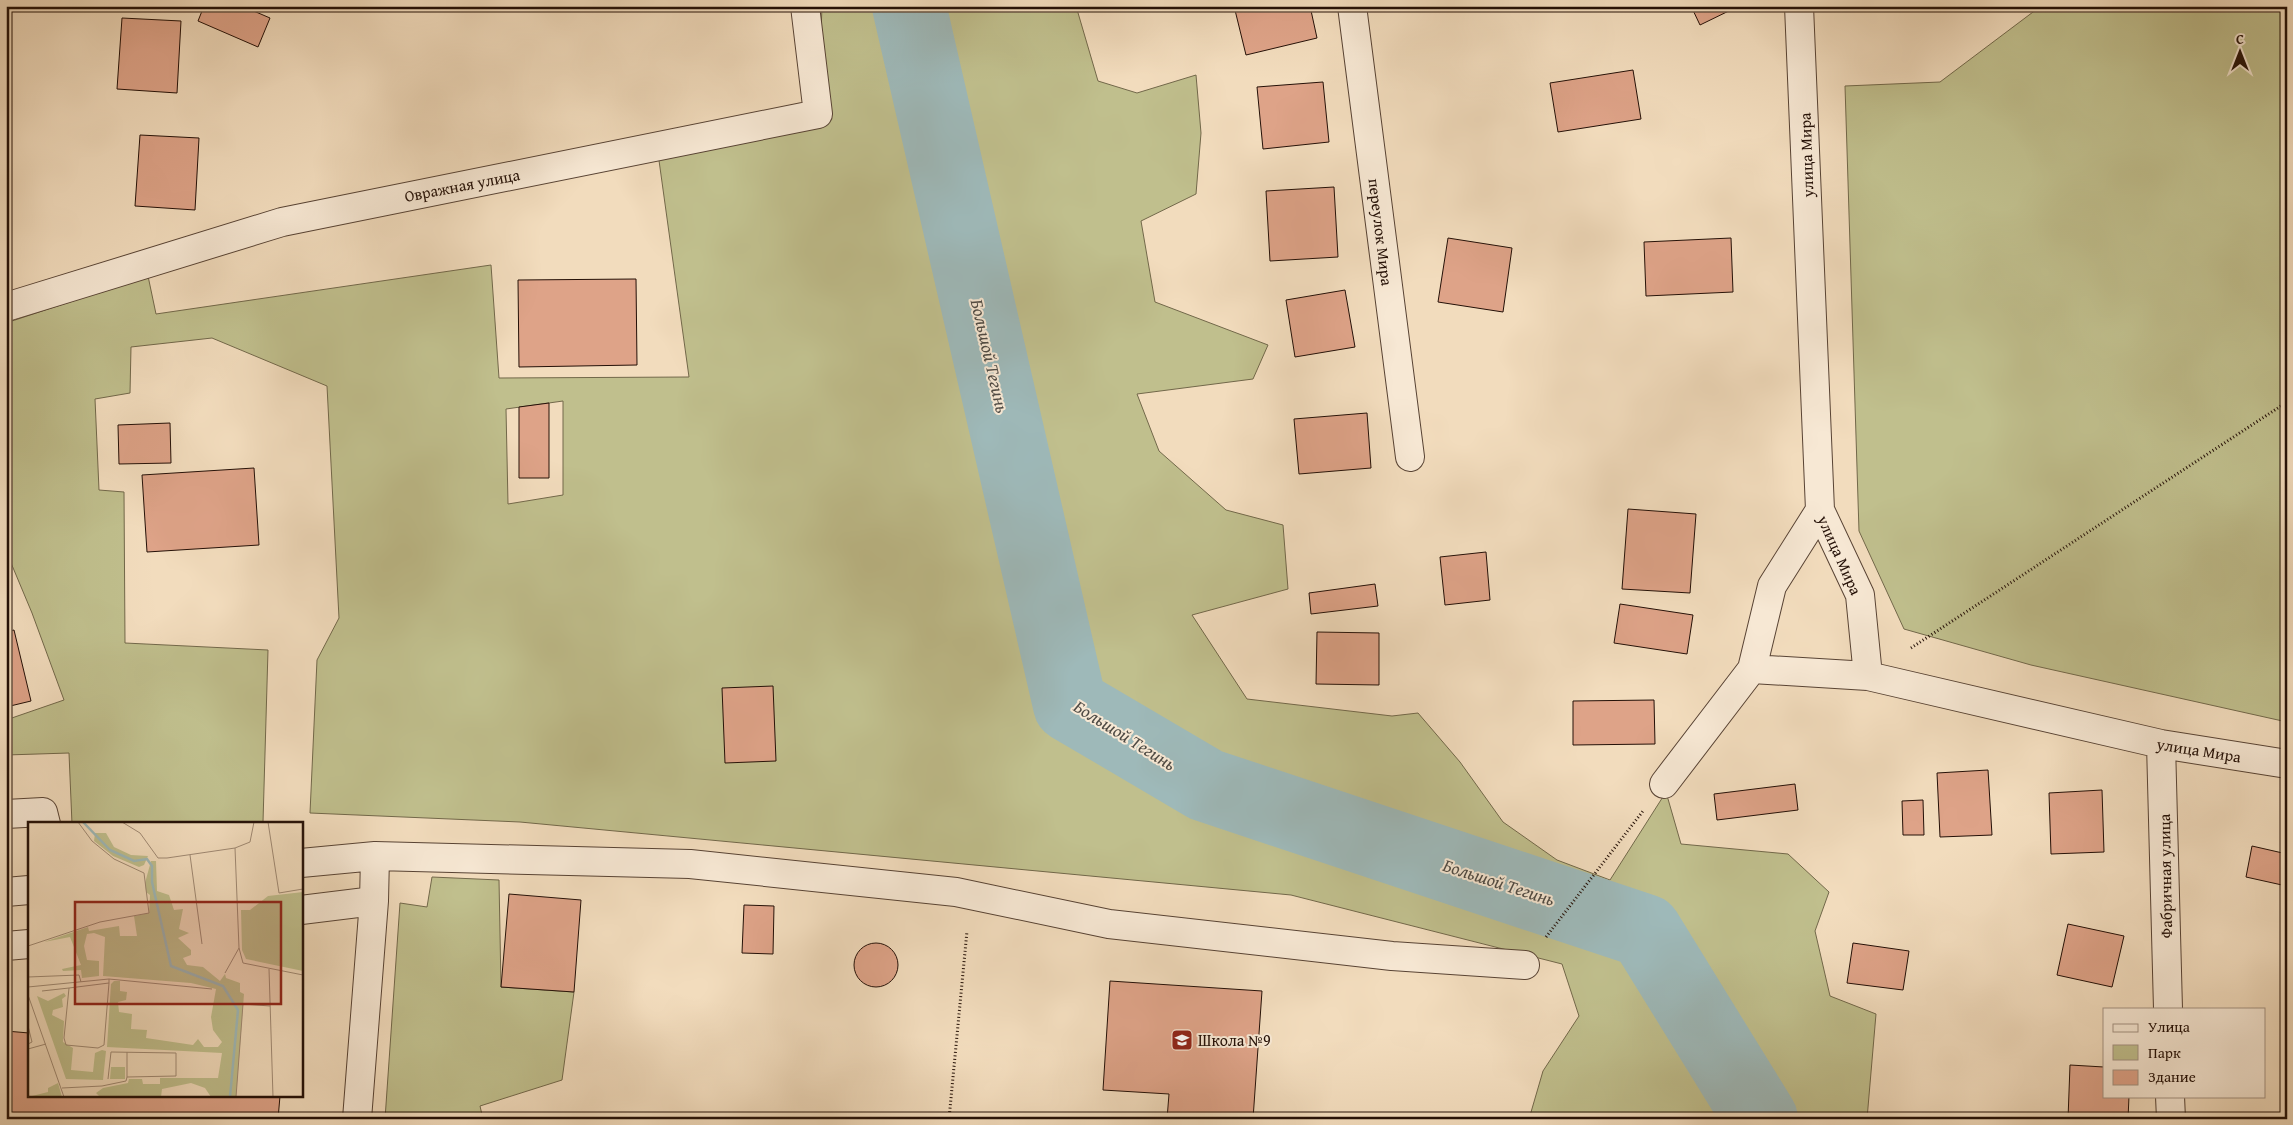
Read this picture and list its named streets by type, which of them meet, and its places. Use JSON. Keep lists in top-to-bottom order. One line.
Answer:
{"streets":{"street":["улица Мира","Овражная улица","переулок Мира","Фабричная улица"]},"crossings":[["улица Мира","Фабричная улица"]],"water":["Большой Тегинь"],"places":{"school or university":["Школа №9"]},"legend":["Улица","Парк","Здание"],"north":"top"}
